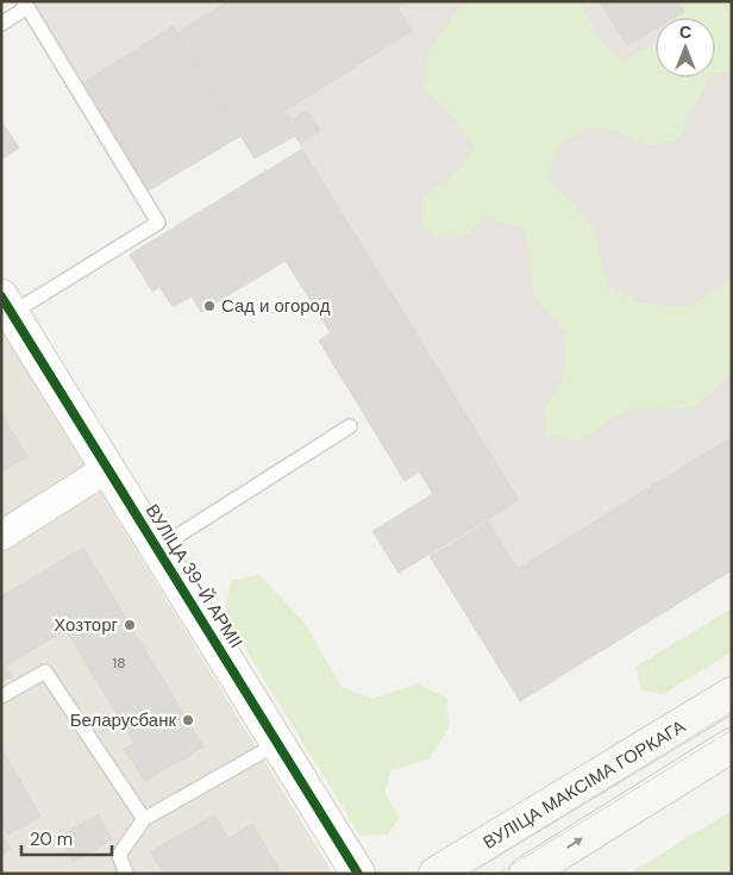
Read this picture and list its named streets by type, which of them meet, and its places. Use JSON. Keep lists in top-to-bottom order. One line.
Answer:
{"streets":{"main road":["ВУЛІЦА МАКСІМА ГОРКАГА"],"street":["ВУЛІЦА 39-Й АРМІІ"]},"places":["Сад и огород","Хозторг","Беларусбанк"],"house_numbers":["18"],"scale_bar":"20 m","north":"top"}
